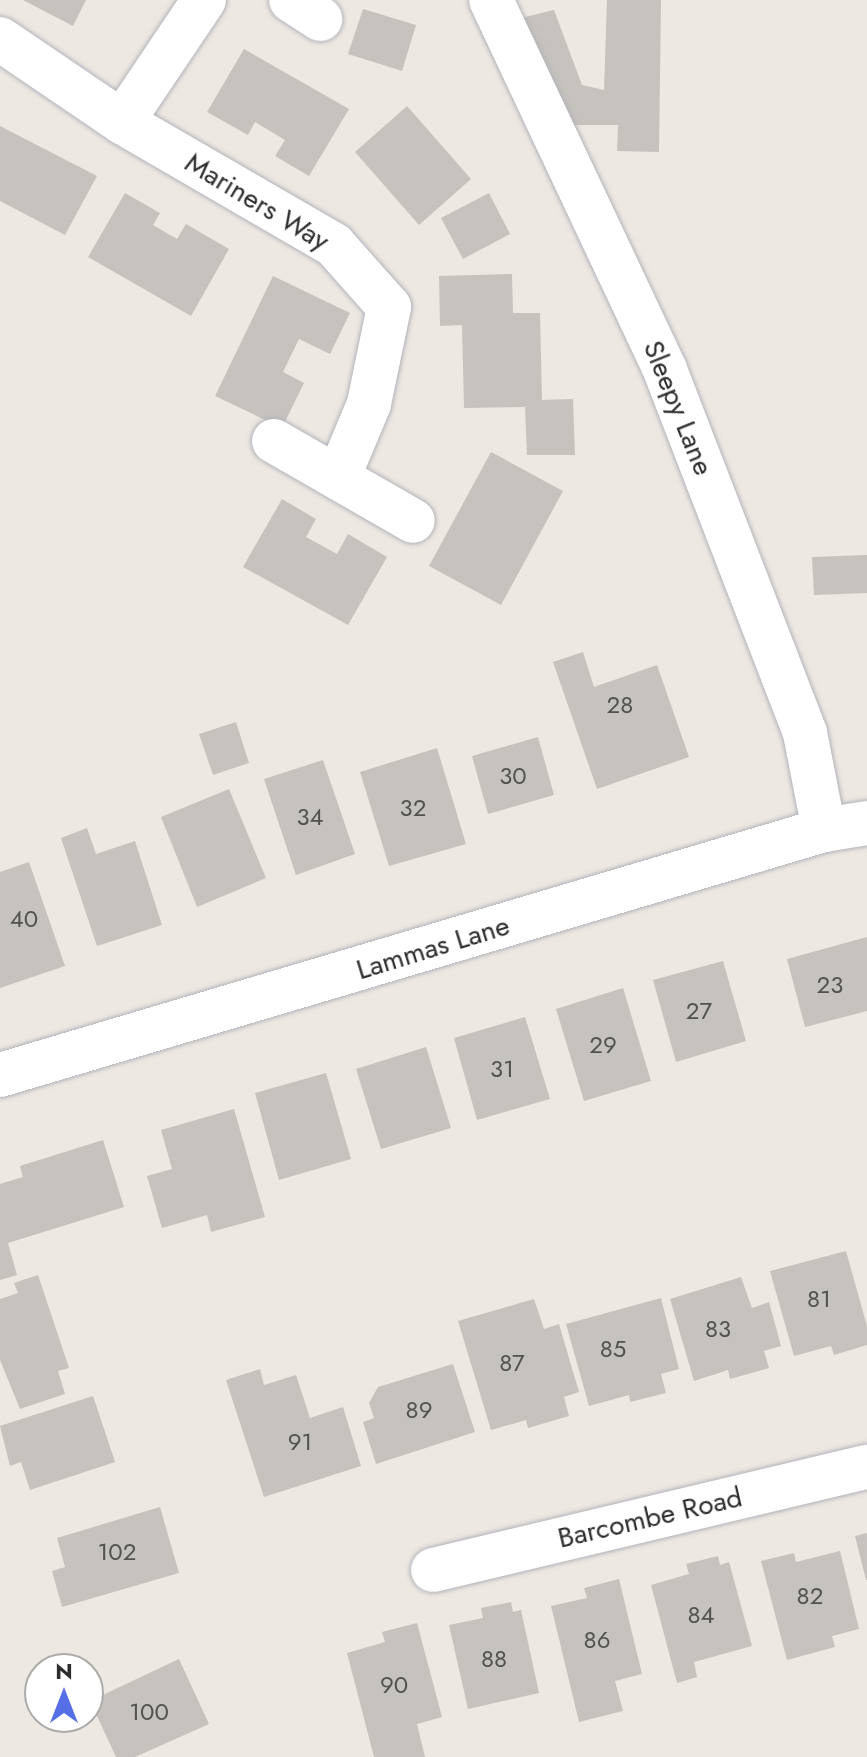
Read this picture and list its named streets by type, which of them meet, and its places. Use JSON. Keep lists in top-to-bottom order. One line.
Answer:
{"streets":{"street":["Mariners Way","Sleepy Lane","Lammas Lane","Barcombe Road"]},"crossings":[["Sleepy Lane","Lammas Lane"]],"house_numbers":["28","30","32","34","40","23","27","29","31","81","83","85","87","89","91","102","82","84","86","88","90","100"],"north":"top"}
